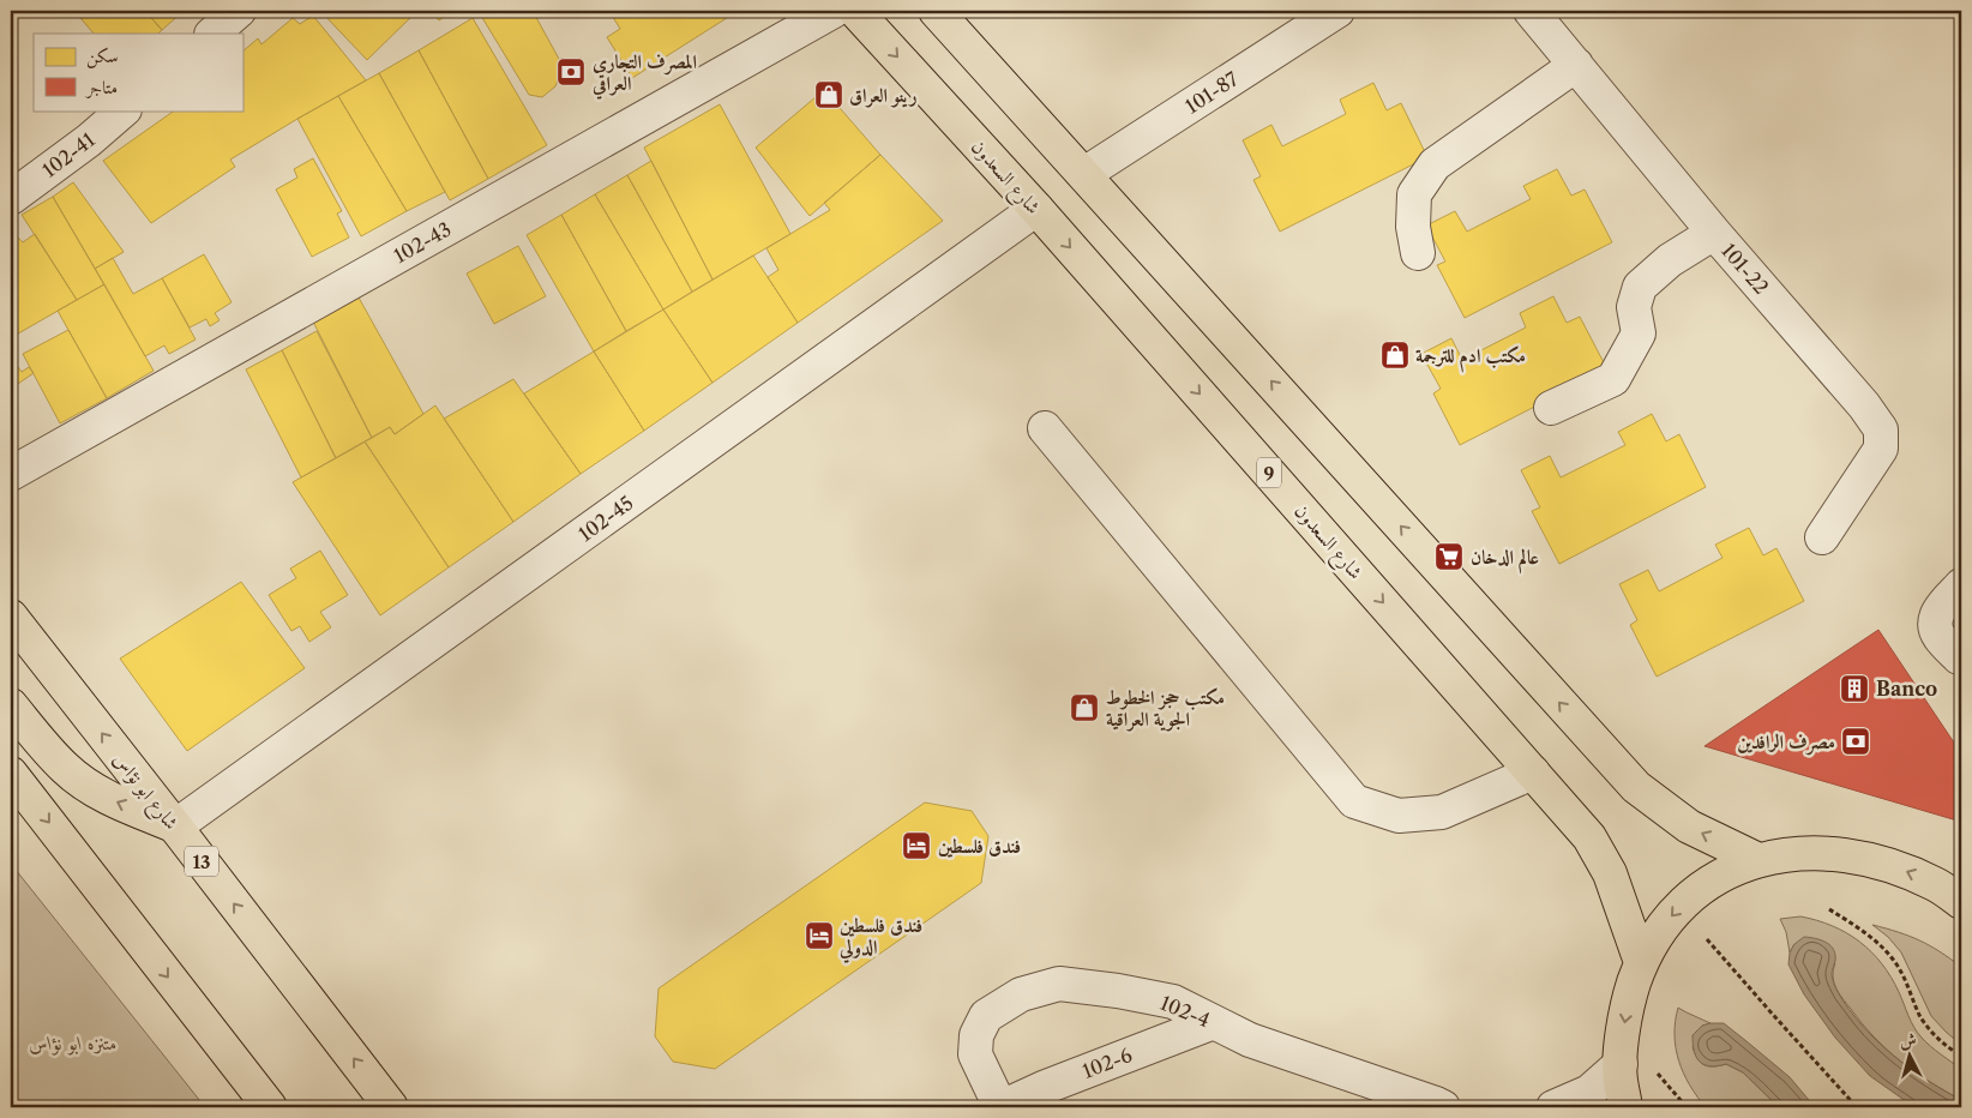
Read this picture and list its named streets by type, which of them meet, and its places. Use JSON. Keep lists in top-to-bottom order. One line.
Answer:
{"streets":{"main road":["شارع السعدون","9","شارع ابو نؤاس","13"],"street":["101-87","102-41","102-43","101-22","102-45","102-4","102-6"]},"crossings":[["شارع السعدون","102-45"],["102-45","شارع ابو نؤاس"],["102-4","102-6"]],"parks":["متنزه ابو نؤاس"],"places":{"bank":["المصرف التجاري العراقي","مصرف الرافدين"],"shop":["رينو العراق","مكتب ادم للترجمة","مكتب حجز الخطوط الجوية العراقية"],"supermarket":["عالم الدخان"],"building":["Banco"],"hotel":["فندق فلسطين","فندق فلسطين الدولي"]},"legend":["سكن","متاجر"],"north":"top"}
